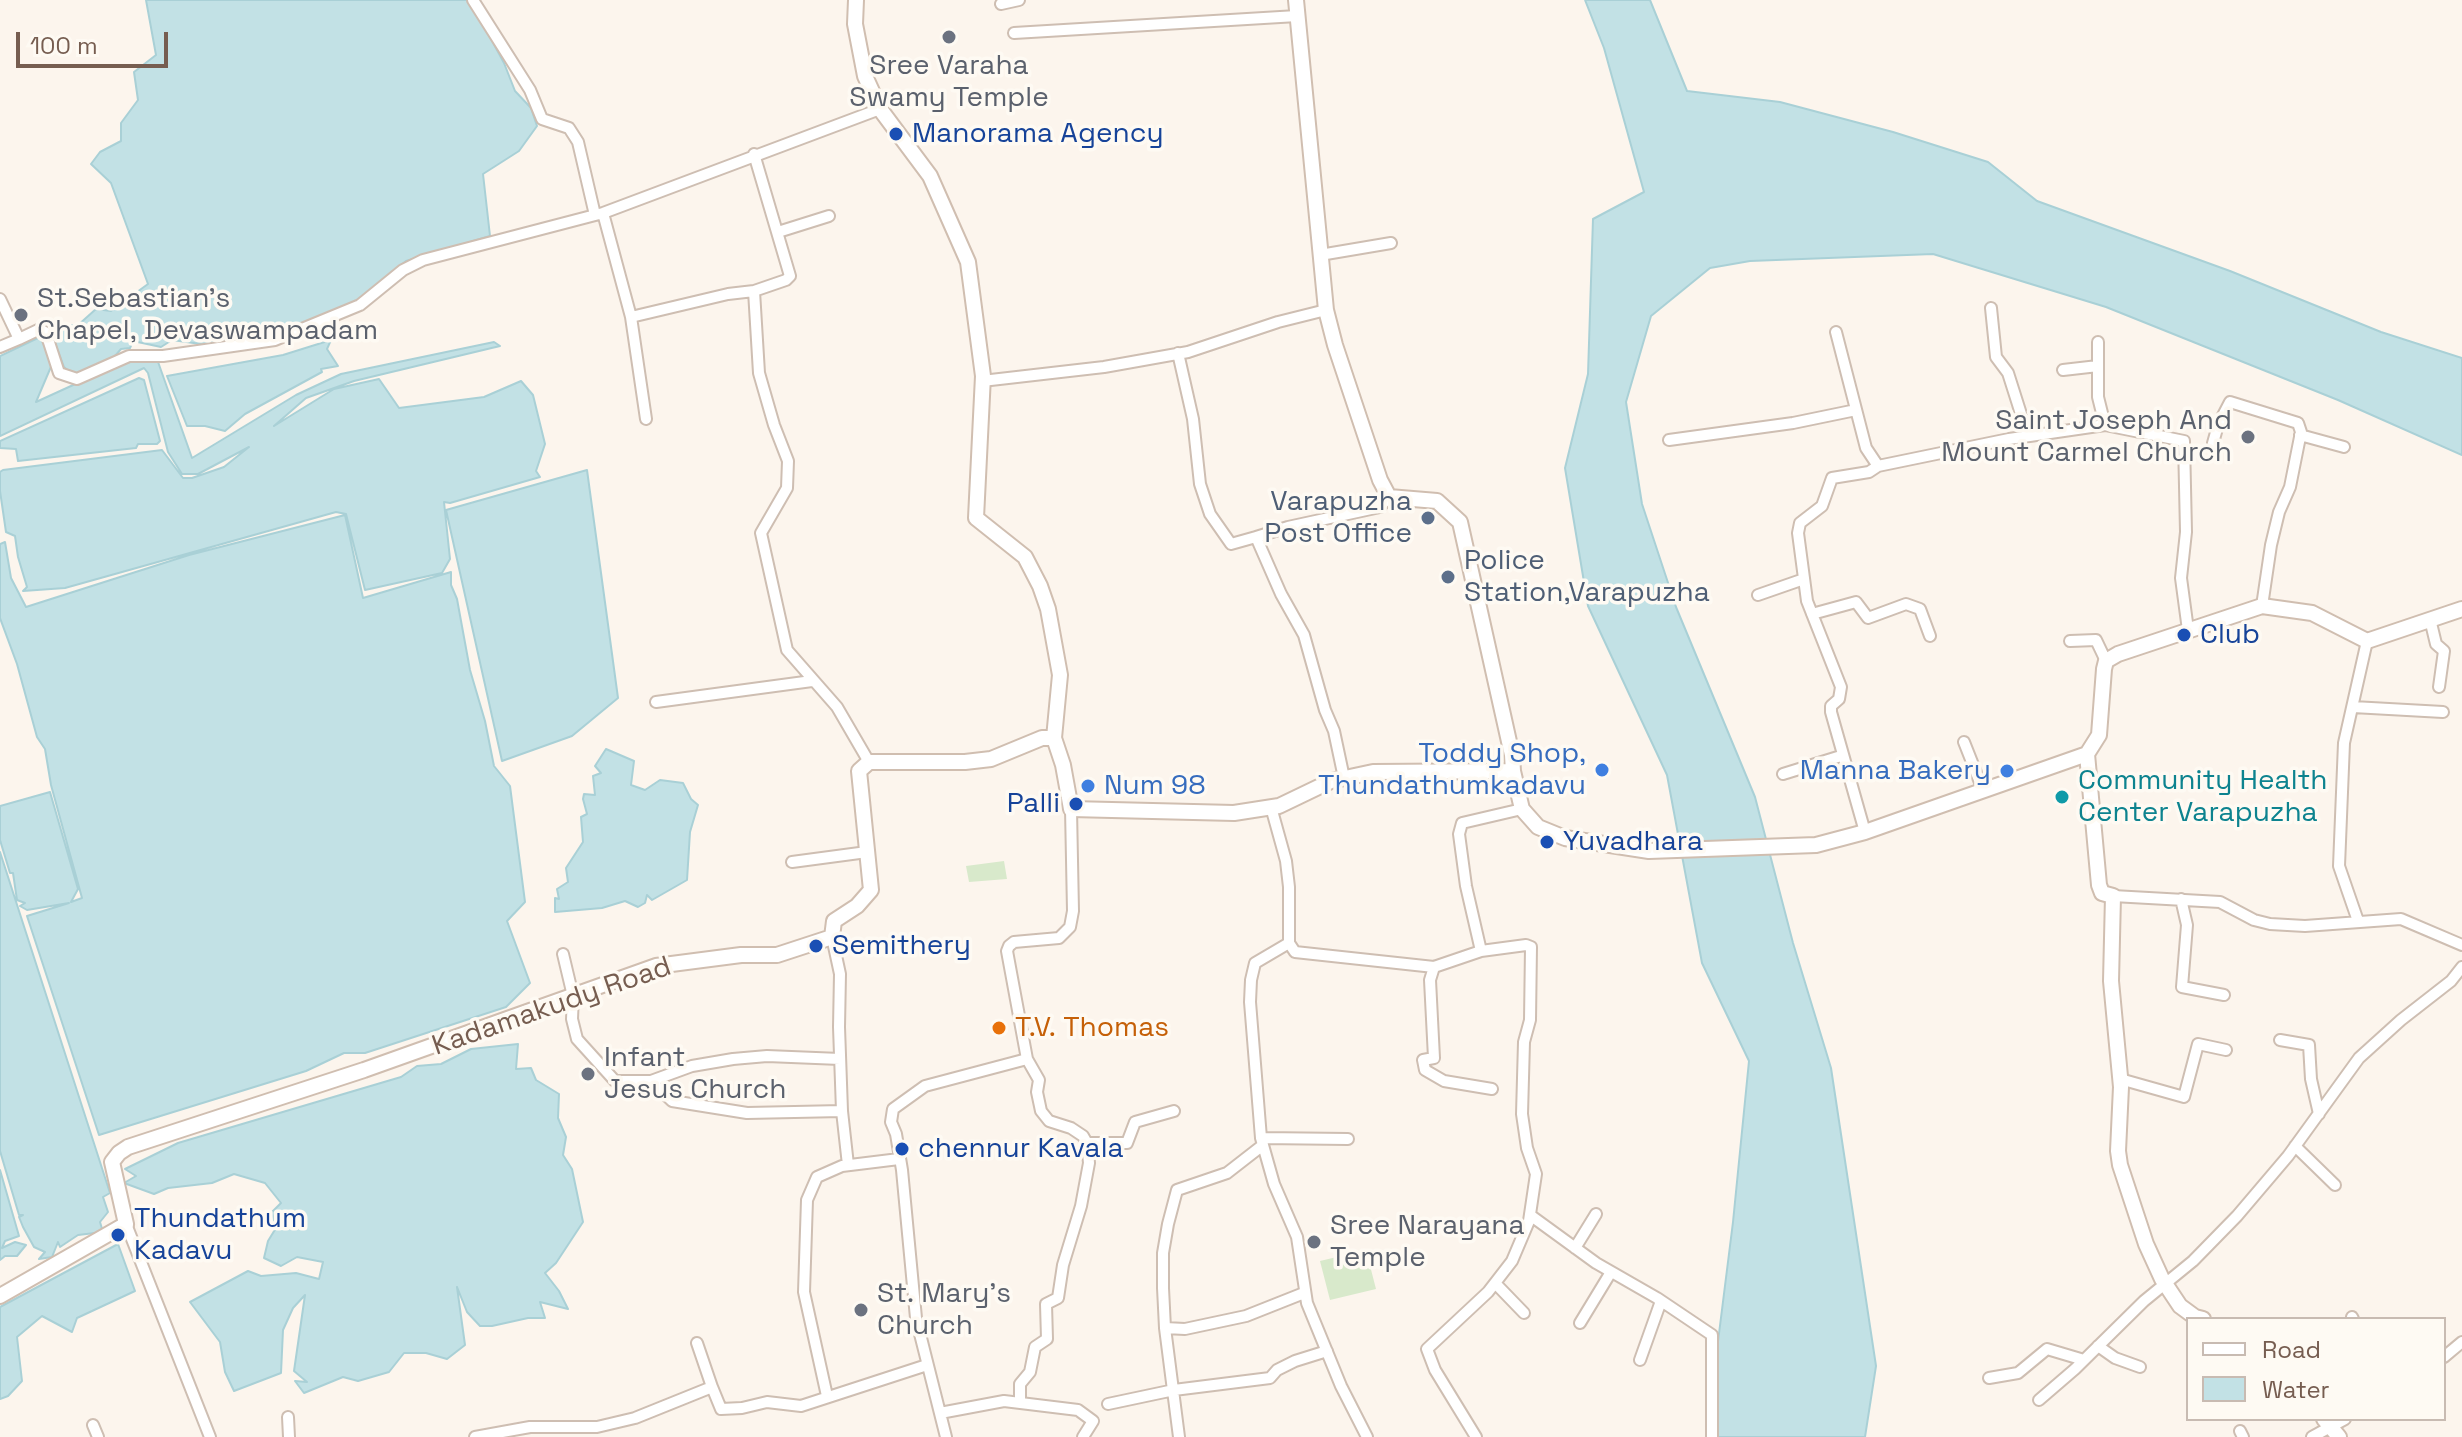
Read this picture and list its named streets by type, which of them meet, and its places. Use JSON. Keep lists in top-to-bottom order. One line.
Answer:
{"streets":{"street":["Kadamakudy Road"]},"places":["Sree Varaha Swamy Temple","Manorama Agency","St.Sebastian's Chapel, Devaswampadam","Saint Joseph And Mount Carmel Church","Varapuzha Post Office","Police Station,Varapuzha","Club","Toddy Shop, Thundathumkadavu","Manna Bakery","Num 98","Community Health Center Varapuzha","Palli","Yuvadhara","Semithery","T.V. Thomas","Infant Jesus Church","chennur Kavala","Thundathum Kadavu","Sree Narayana Temple","St. Mary's Church"],"legend":["Road","Water"],"scale_bar":"100 m"}
